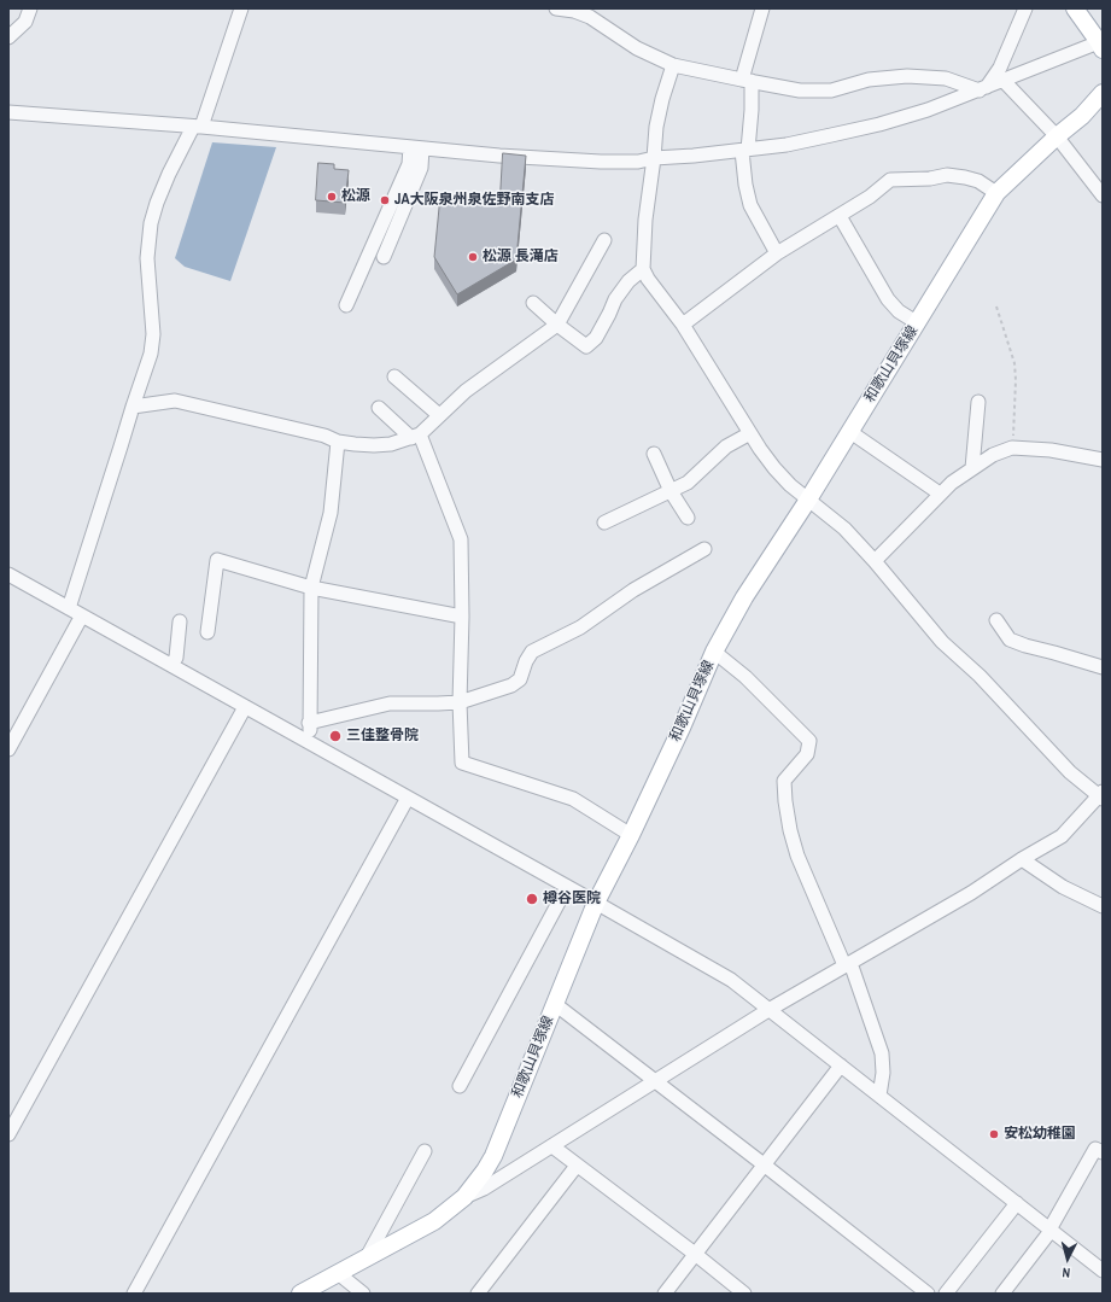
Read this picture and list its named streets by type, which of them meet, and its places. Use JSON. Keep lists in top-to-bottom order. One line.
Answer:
{"streets":{"main road":["和歌山貝塚線"]},"places":["松源","JA大阪泉州泉佐野南支店","松源 長滝店","三佳整骨院","樽谷医院","安松幼稚園"],"north":"bottom"}
